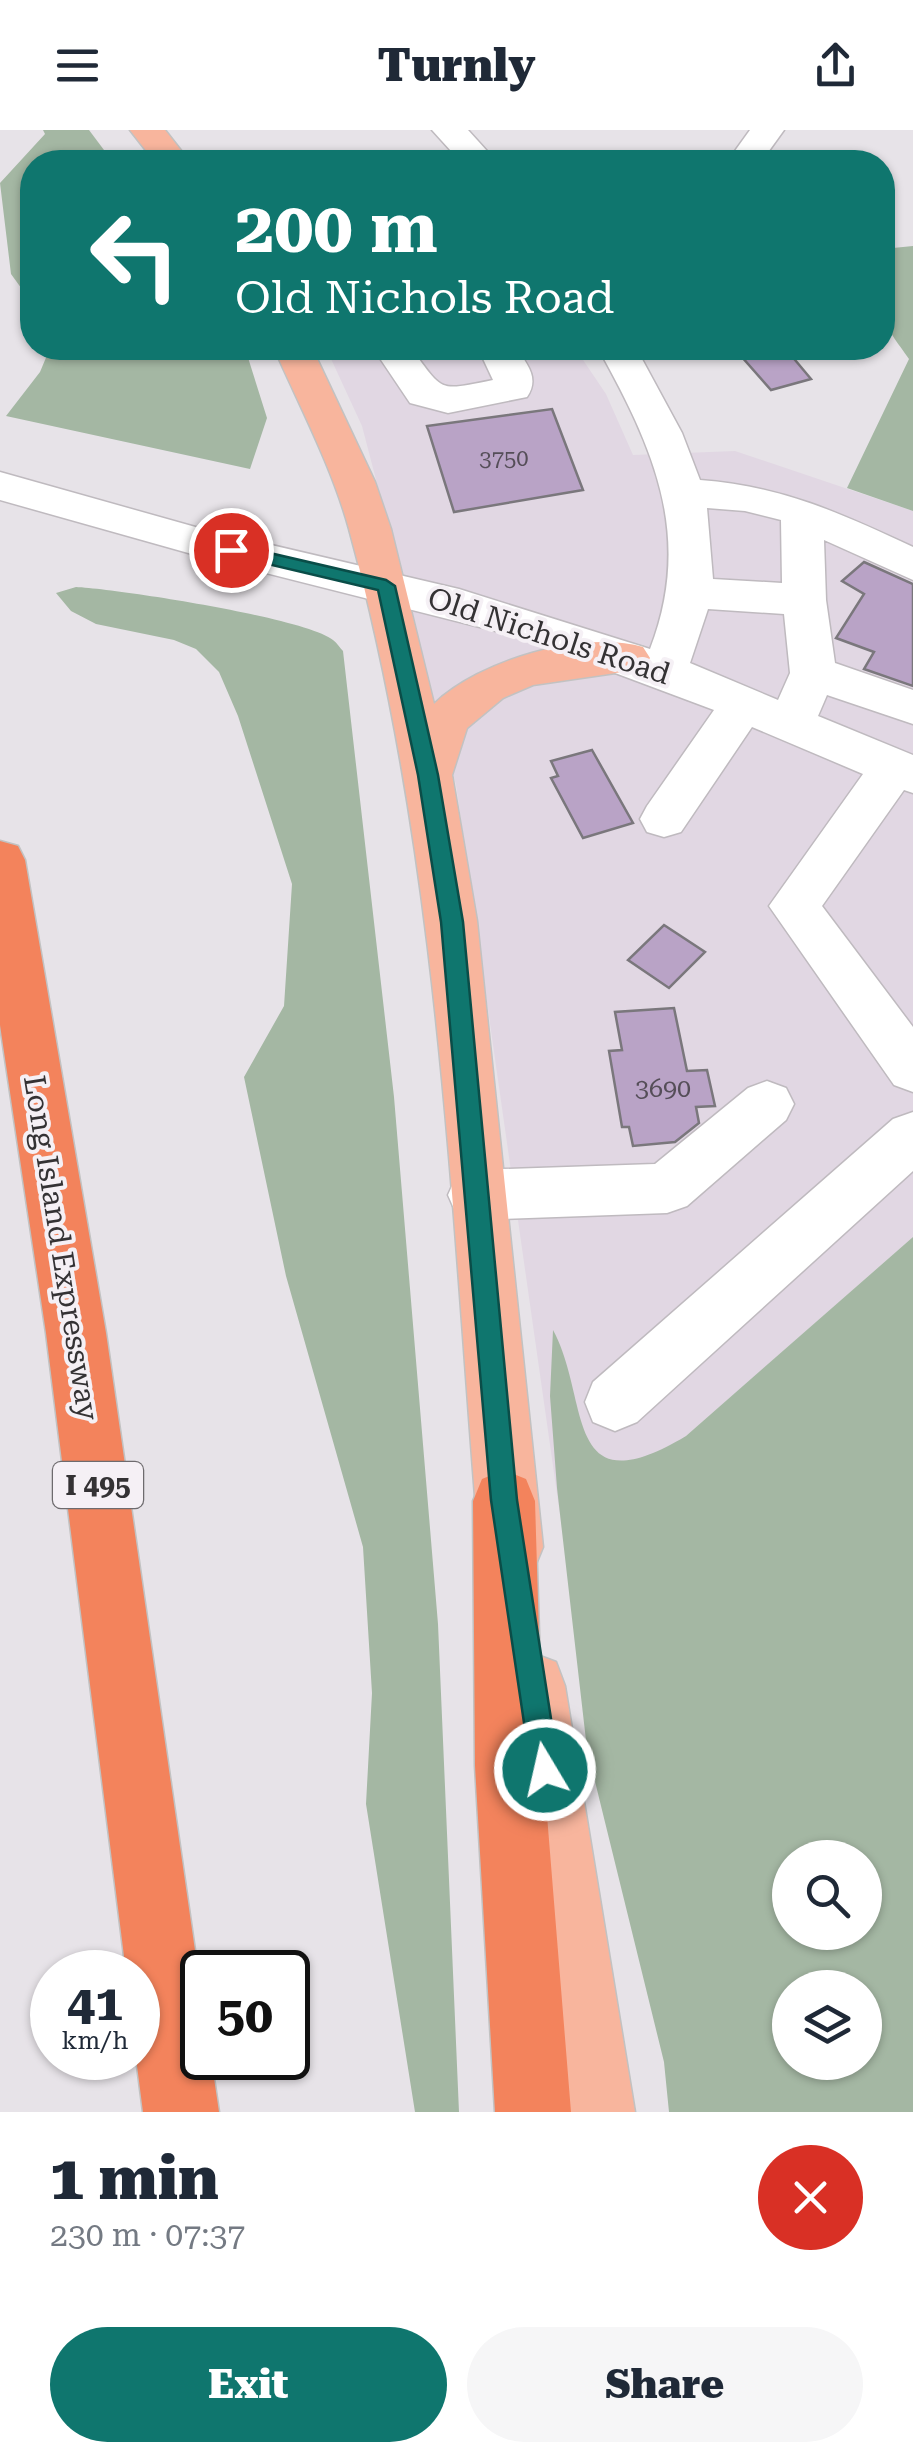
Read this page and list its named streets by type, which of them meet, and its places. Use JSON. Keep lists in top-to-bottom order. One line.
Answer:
{"streets":{"highway":["Long Island Expressway","I 495"],"street":["Old Nichols Road"]},"house_numbers":["3750","3690"],"page":{"header":"Turnly","turn":["200 m","Old Nichols Road"],"speed":"41 km/h","limit":"50","heading":["1 min","230 m · 07:37"],"buttons":["Exit","Share"]}}
